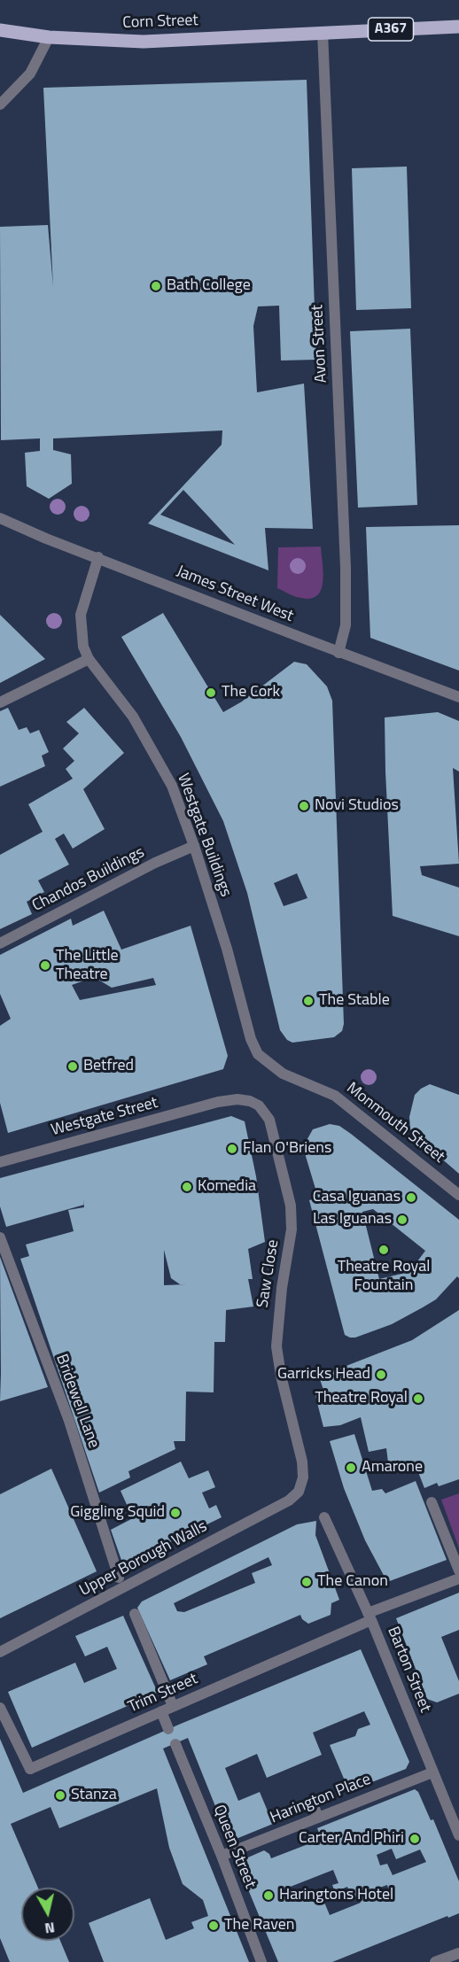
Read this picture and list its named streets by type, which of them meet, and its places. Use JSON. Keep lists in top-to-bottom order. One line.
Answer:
{"streets":{"main road":["Corn Street","A367"],"street":["Avon Street","James Street West","Westgate Buildings","Chandos Buildings","Westgate Street","Monmouth Street","Saw Close","Bridewell Lane","Upper Borough Walls","Barton Street","Trim Street","Harington Place","Queen Street"]},"crossings":[["Corn Street","A367"],["Corn Street","Avon Street"],["A367","Avon Street"],["Avon Street","James Street West"],["James Street West","Westgate Buildings"],["Westgate Buildings","Chandos Buildings"],["Westgate Buildings","Monmouth Street"],["Westgate Street","Saw Close"],["Saw Close","Upper Borough Walls"],["Barton Street","Trim Street"],["Barton Street","Harington Place"],["Harington Place","Queen Street"]],"places":["Bath College","The Cork","Novi Studios","The Little Theatre","The Stable","Betfred","Flan O'Briens","Komedia","Casa Iguanas","Las Iguanas","Theatre Royal Fountain","Garricks Head","Theatre Royal","Amarone","Giggling Squid","The Canon","Stanza","Carter And Phiri","Haringtons Hotel","The Raven"],"north":"bottom"}
